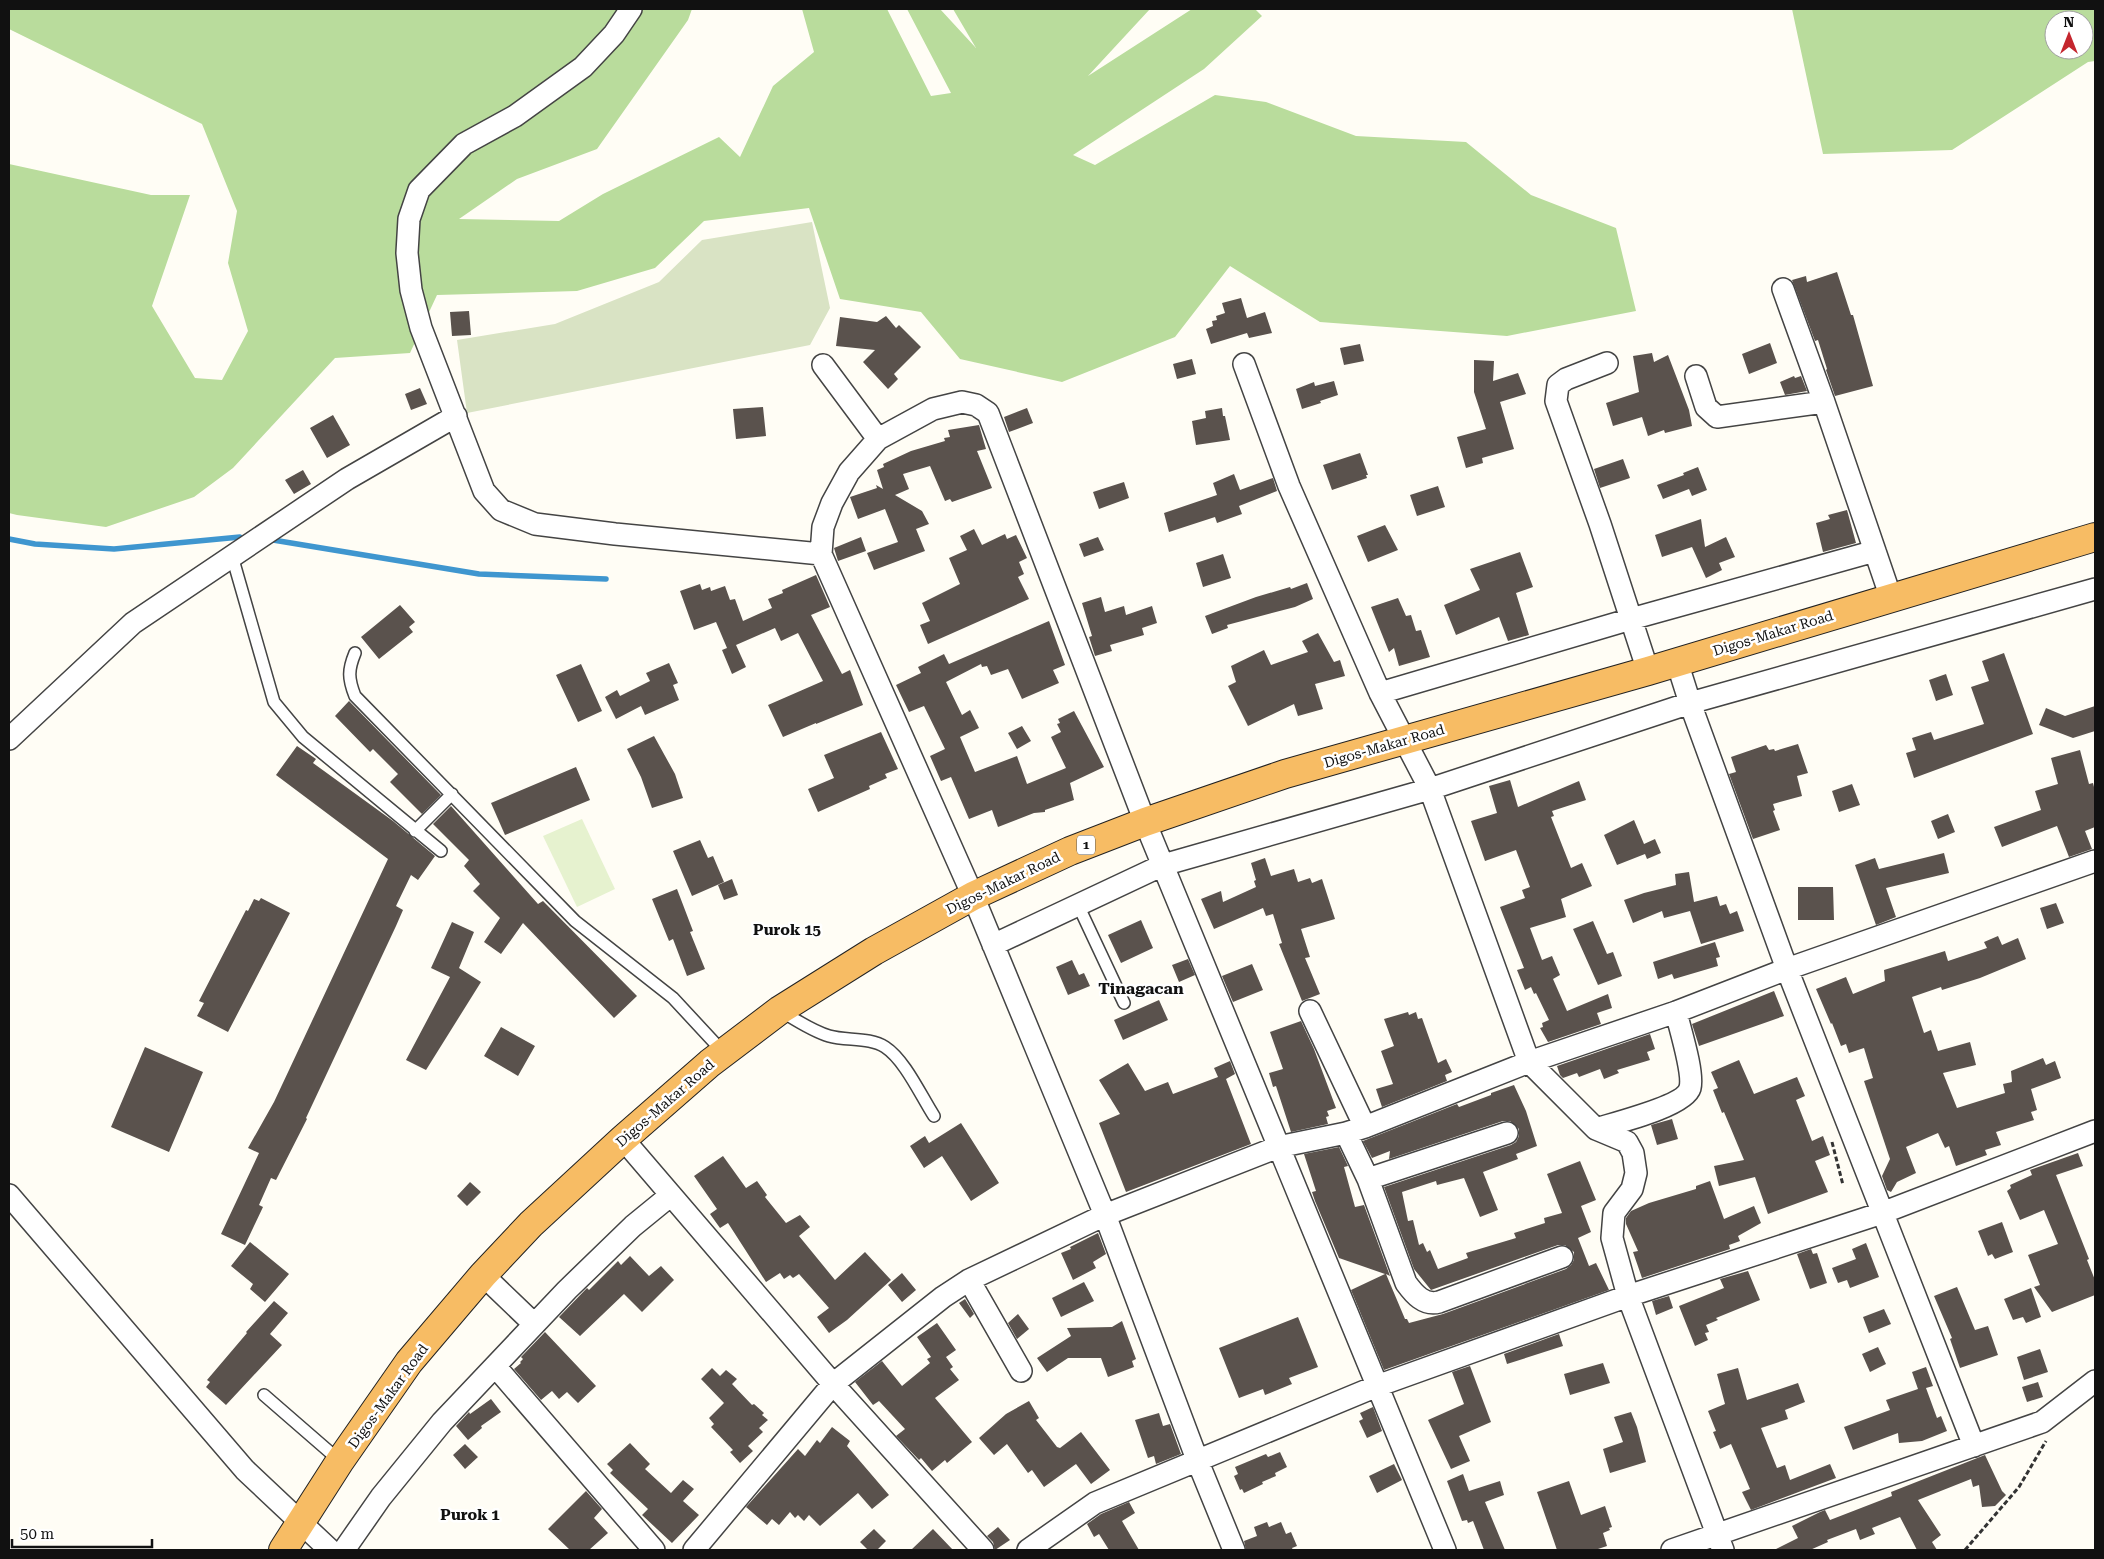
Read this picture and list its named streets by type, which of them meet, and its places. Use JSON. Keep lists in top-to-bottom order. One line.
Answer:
{"streets":{"highway":["Digos-Makar Road","1"]},"districts":["Purok 15","Tinagacan","Purok 1"],"scale_bar":"50 m","north":"top"}
